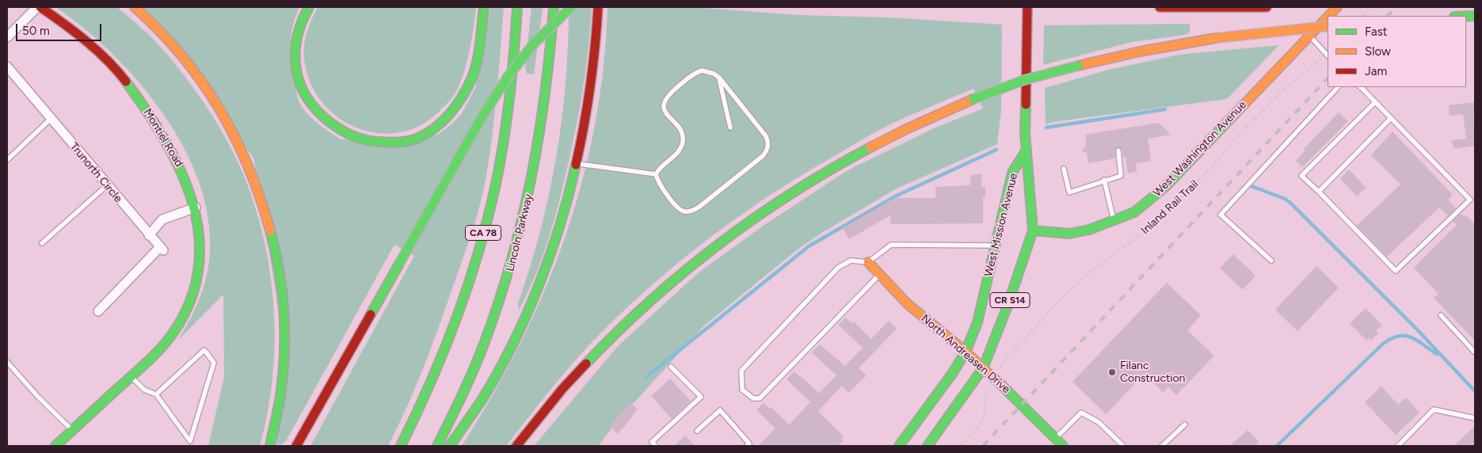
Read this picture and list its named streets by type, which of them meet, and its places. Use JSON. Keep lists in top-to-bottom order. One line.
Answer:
{"streets":{"main road":["Montiel Road","West Washington Avenue","West Mission Avenue","CA 78","Lincoln Parkway","CR S14","North Andreasen Drive"],"street":["Trunorth Circle"],"path":["Inland Rail Trail"]},"crossings":[["West Washington Avenue","West Mission Avenue"],["West Mission Avenue","North Andreasen Drive"]],"places":["Filanc Construction"],"legend":["Fast","Slow","Jam"],"scale_bar":"50 m"}
